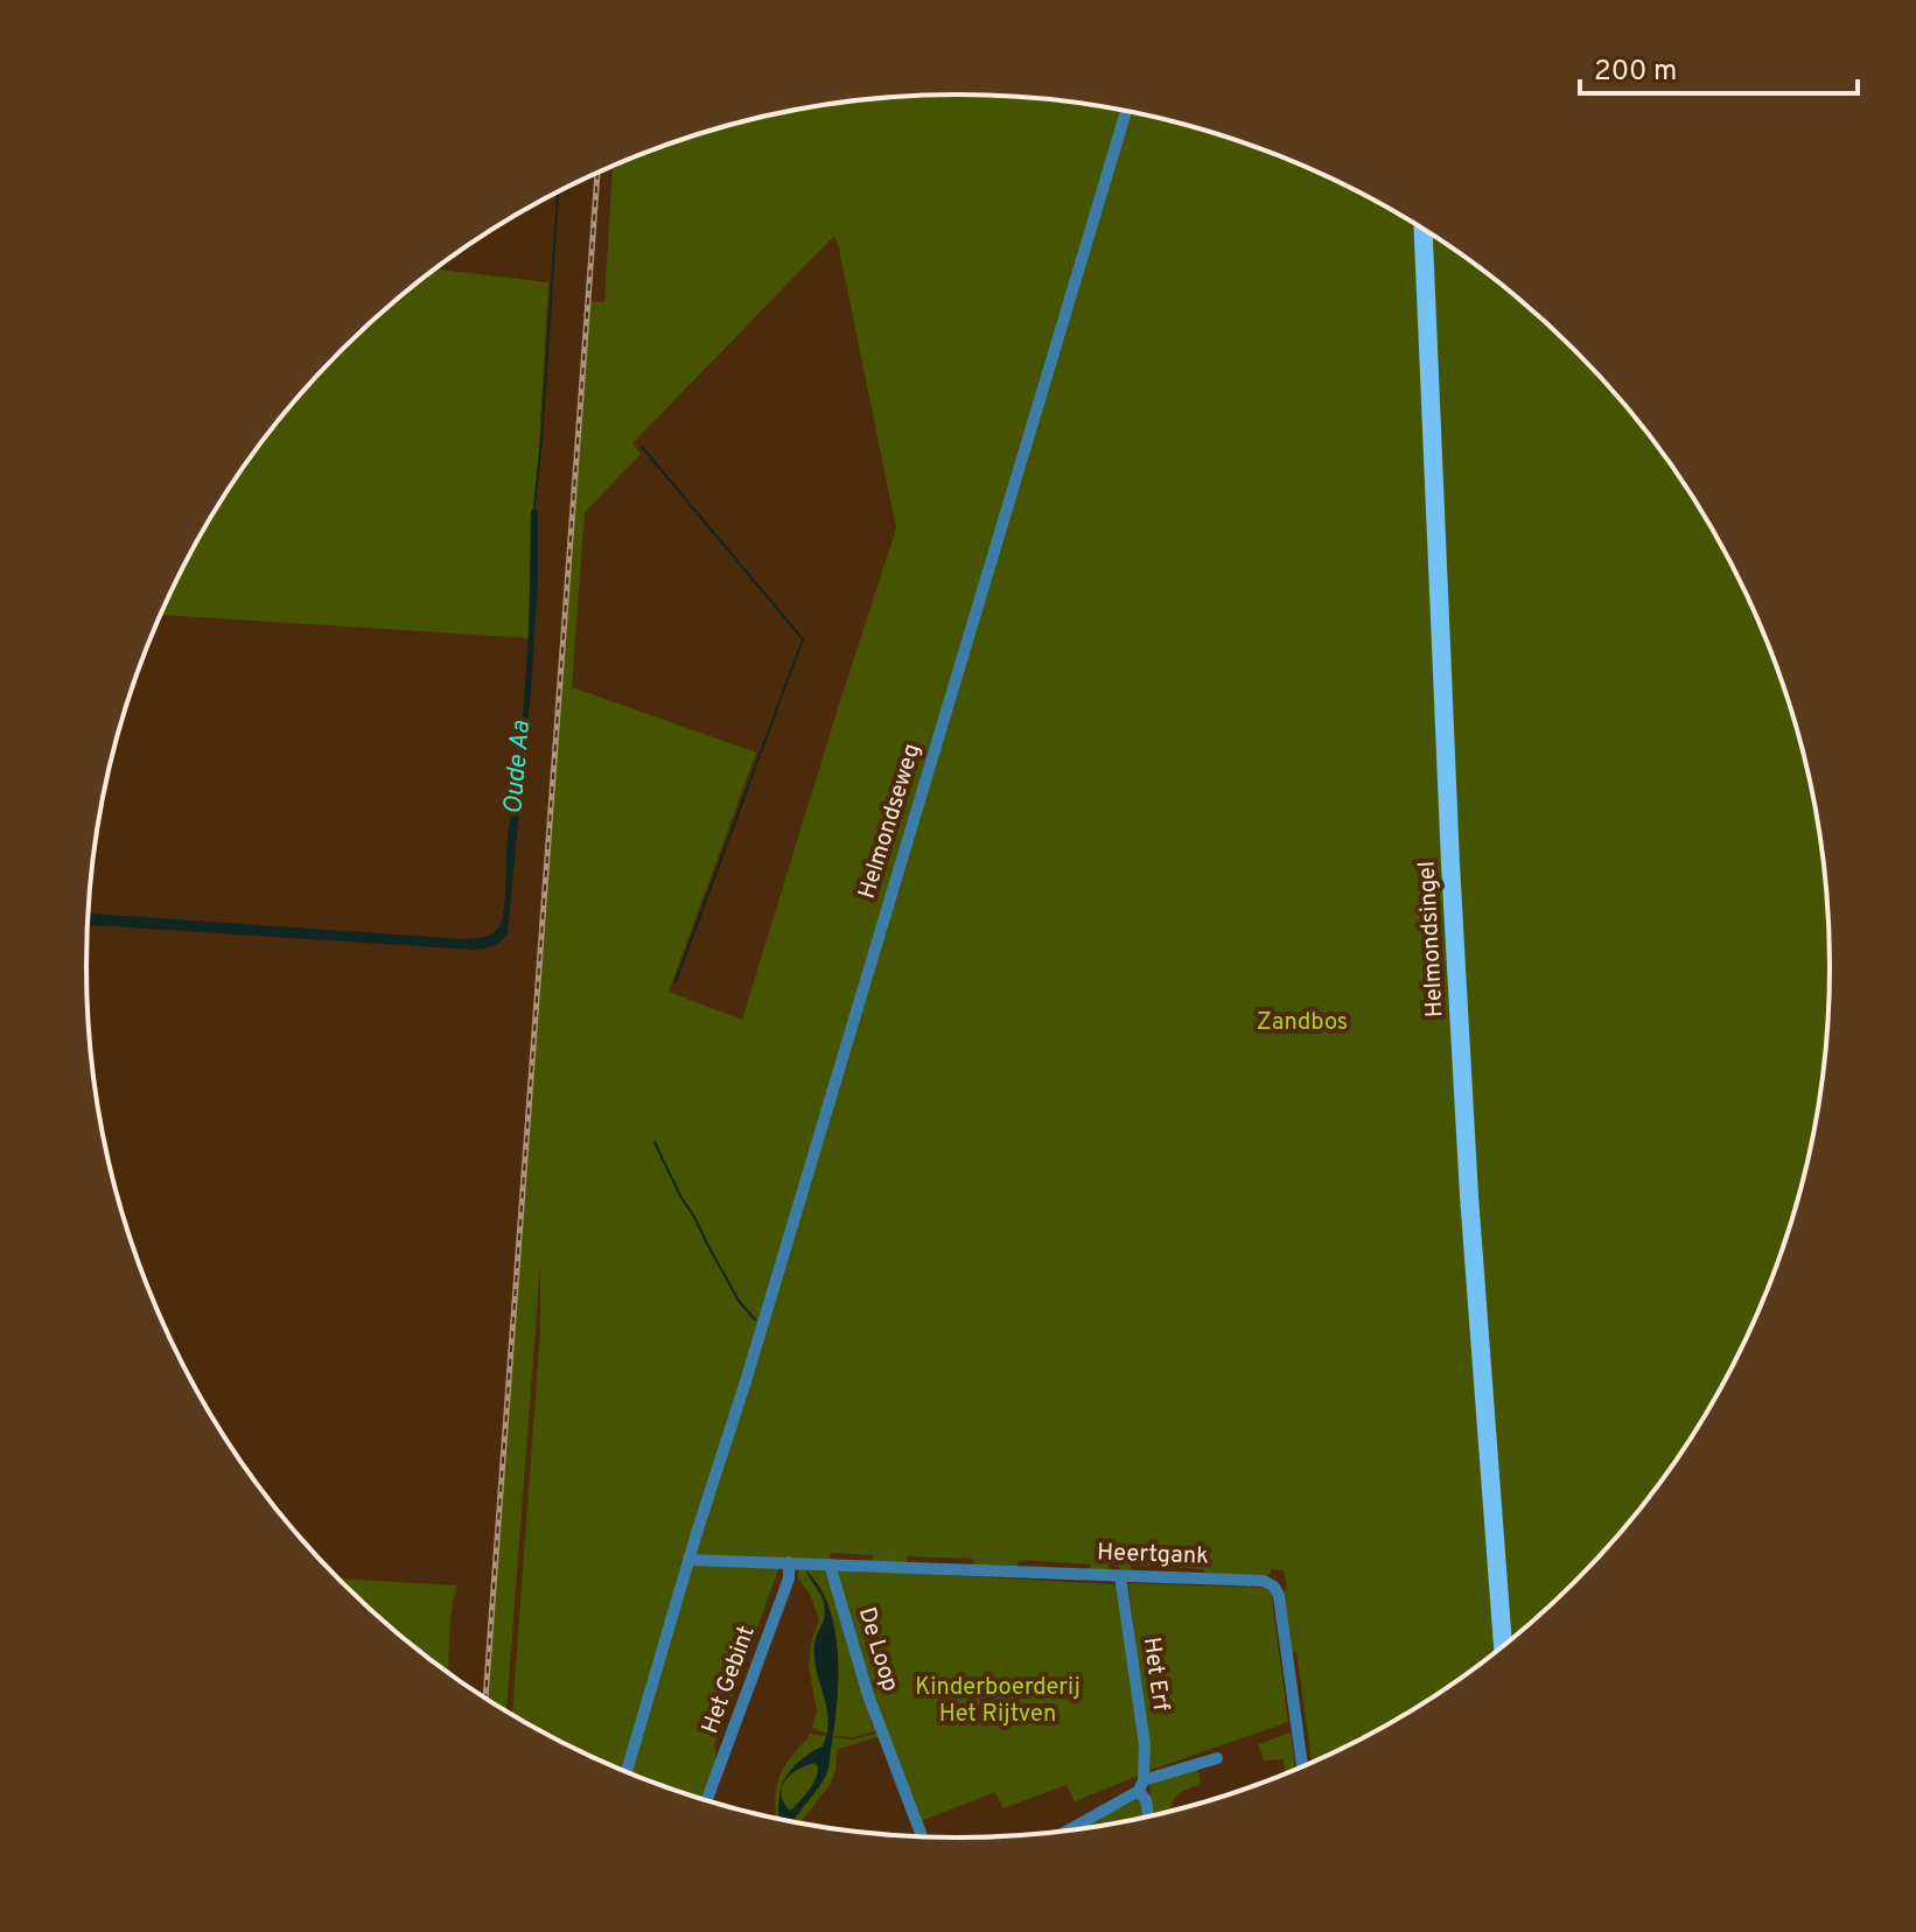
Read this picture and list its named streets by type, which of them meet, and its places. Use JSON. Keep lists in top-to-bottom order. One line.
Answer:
{"streets":{"main road":["Helmondsingel"],"street":["Helmondseweg","Heertgank","De Loop","Het Erf","Het Gebint"]},"crossings":[["Heertgank","De Loop"],["Heertgank","Het Erf"]],"water":["Oude Aa"],"parks":["Zandbos","Kinderboerderij Het Rijtven"],"scale_bar":"200 m"}
